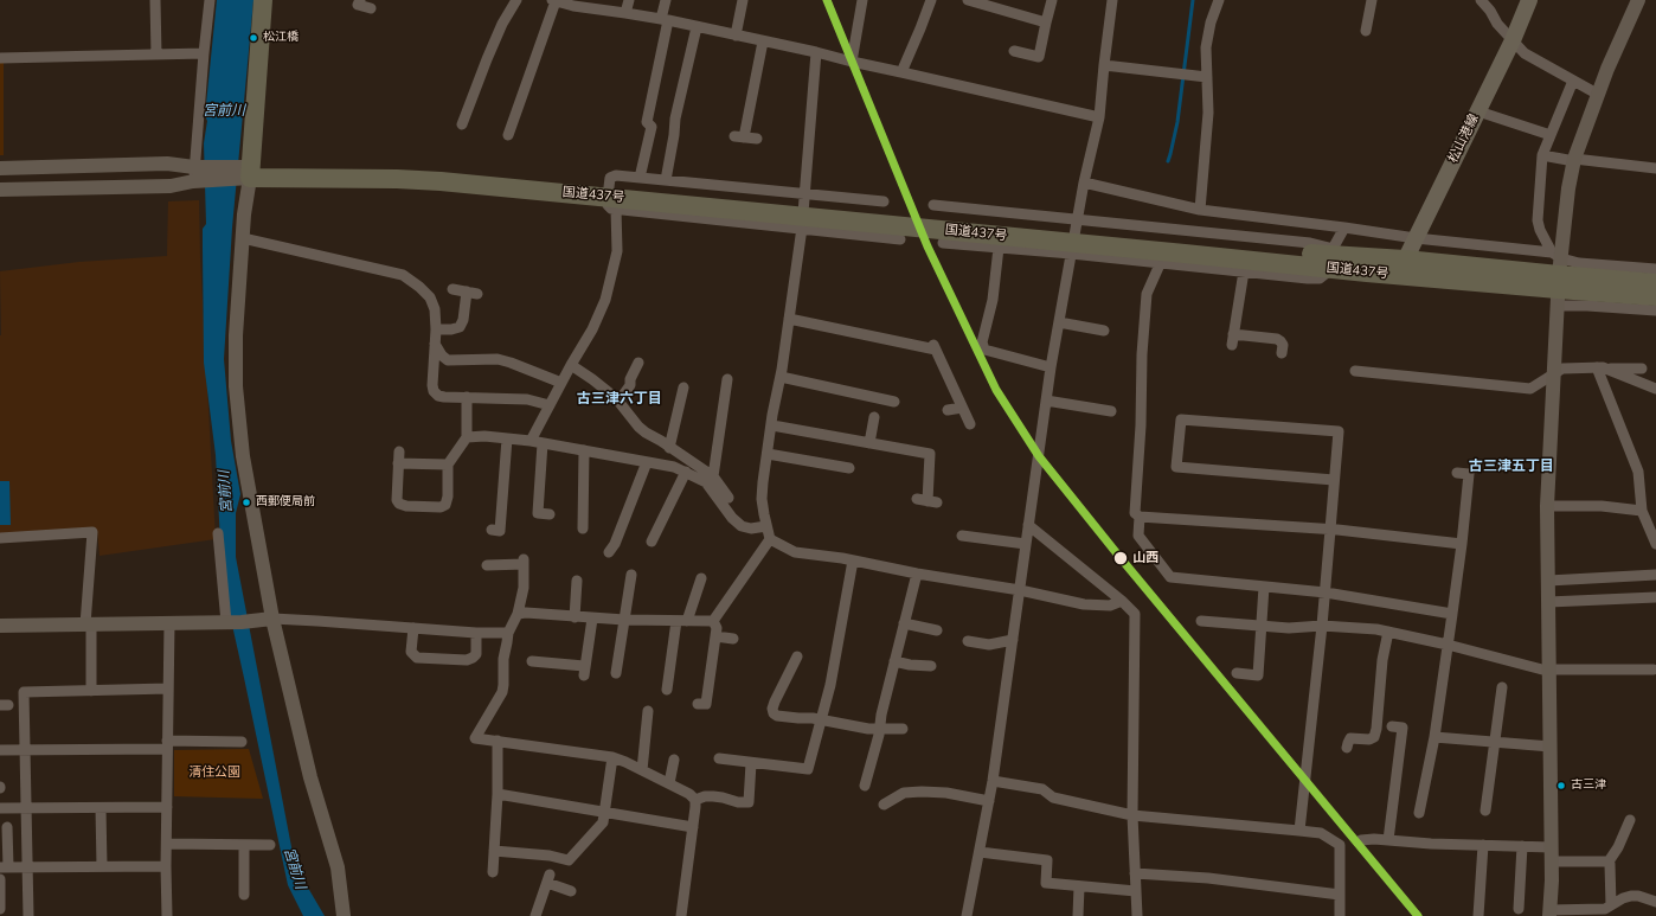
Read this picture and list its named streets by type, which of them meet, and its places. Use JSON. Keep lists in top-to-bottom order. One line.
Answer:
{"streets":{"highway":["国道437号"],"main road":["松山港線"]},"crossings":[["松山港線","国道437号"]],"districts":["古三津六丁目","古三津五丁目"],"water":["宮前川"],"parks":["清住公園"],"places":["松江橋","西郵便局前","山西","古三津"]}
